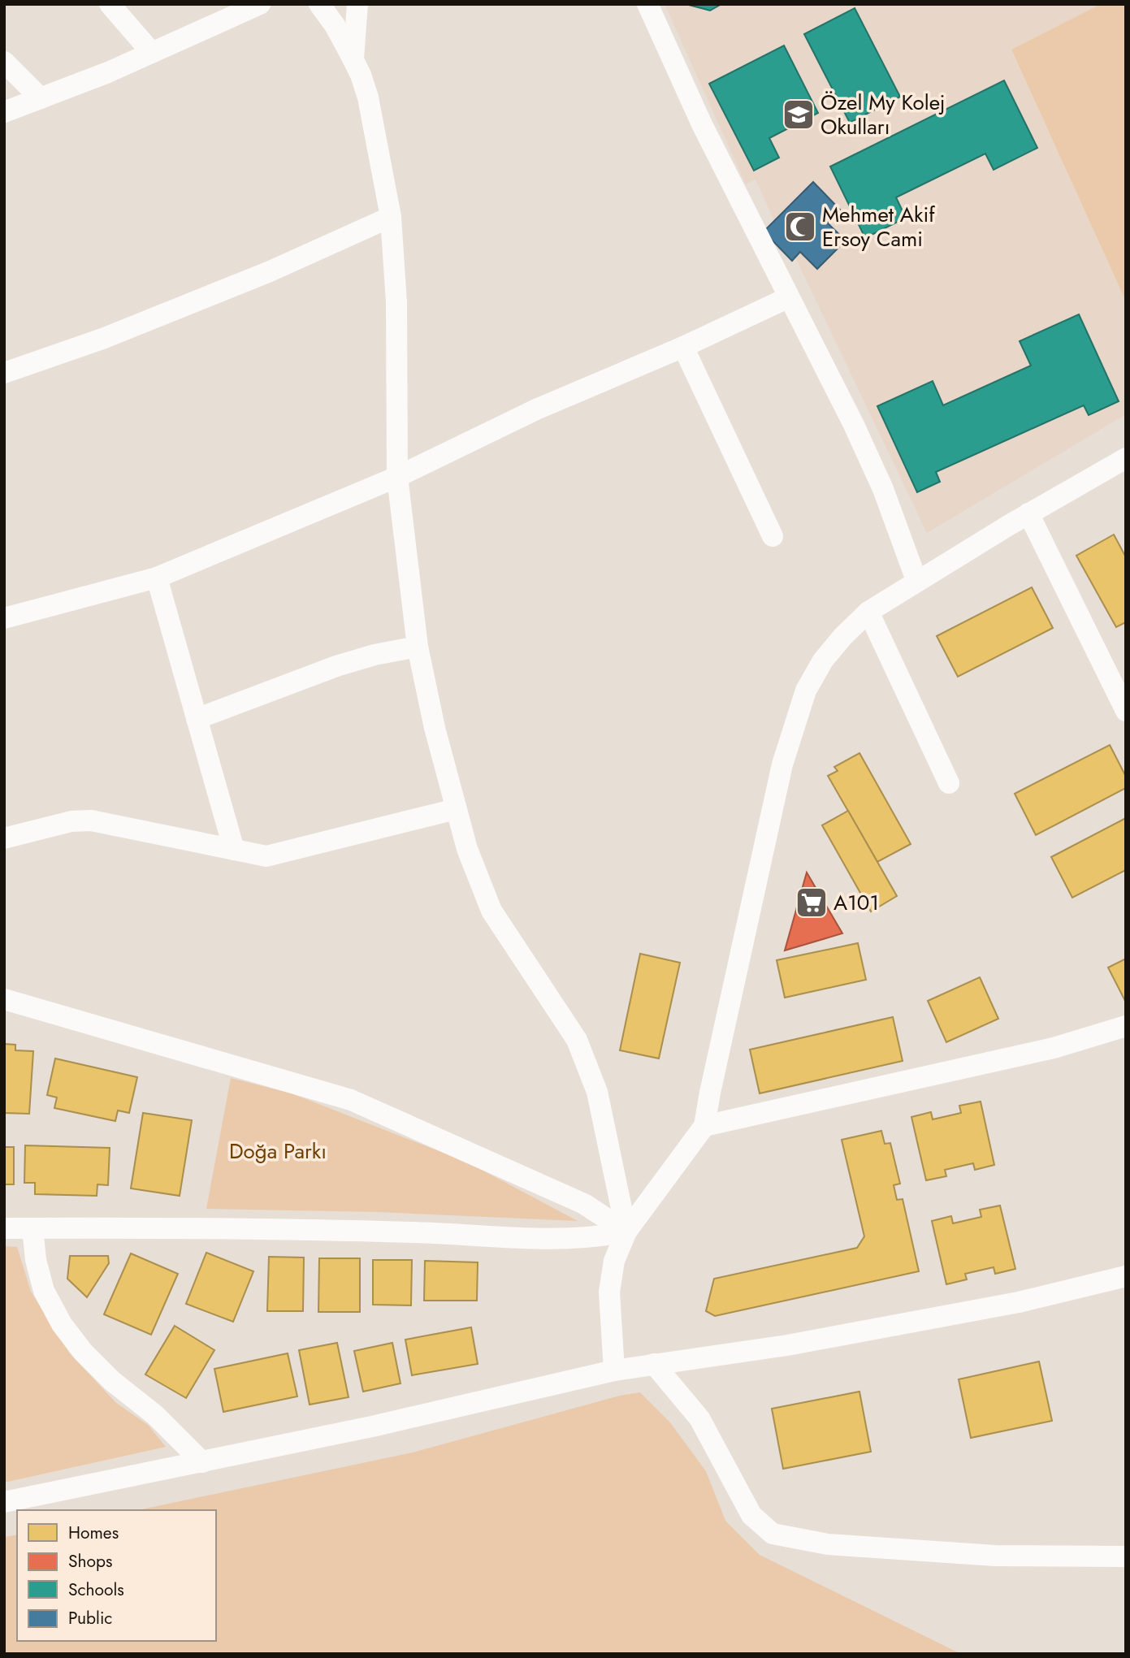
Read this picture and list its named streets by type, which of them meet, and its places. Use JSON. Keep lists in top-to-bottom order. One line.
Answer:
{"parks":["Doğa Parkı"],"places":{"school or university":["Özel My Kolej Okulları"],"mosque":["Mehmet Akif Ersoy Cami"],"supermarket":["A101"]},"legend":["Homes","Shops","Schools","Public"]}
